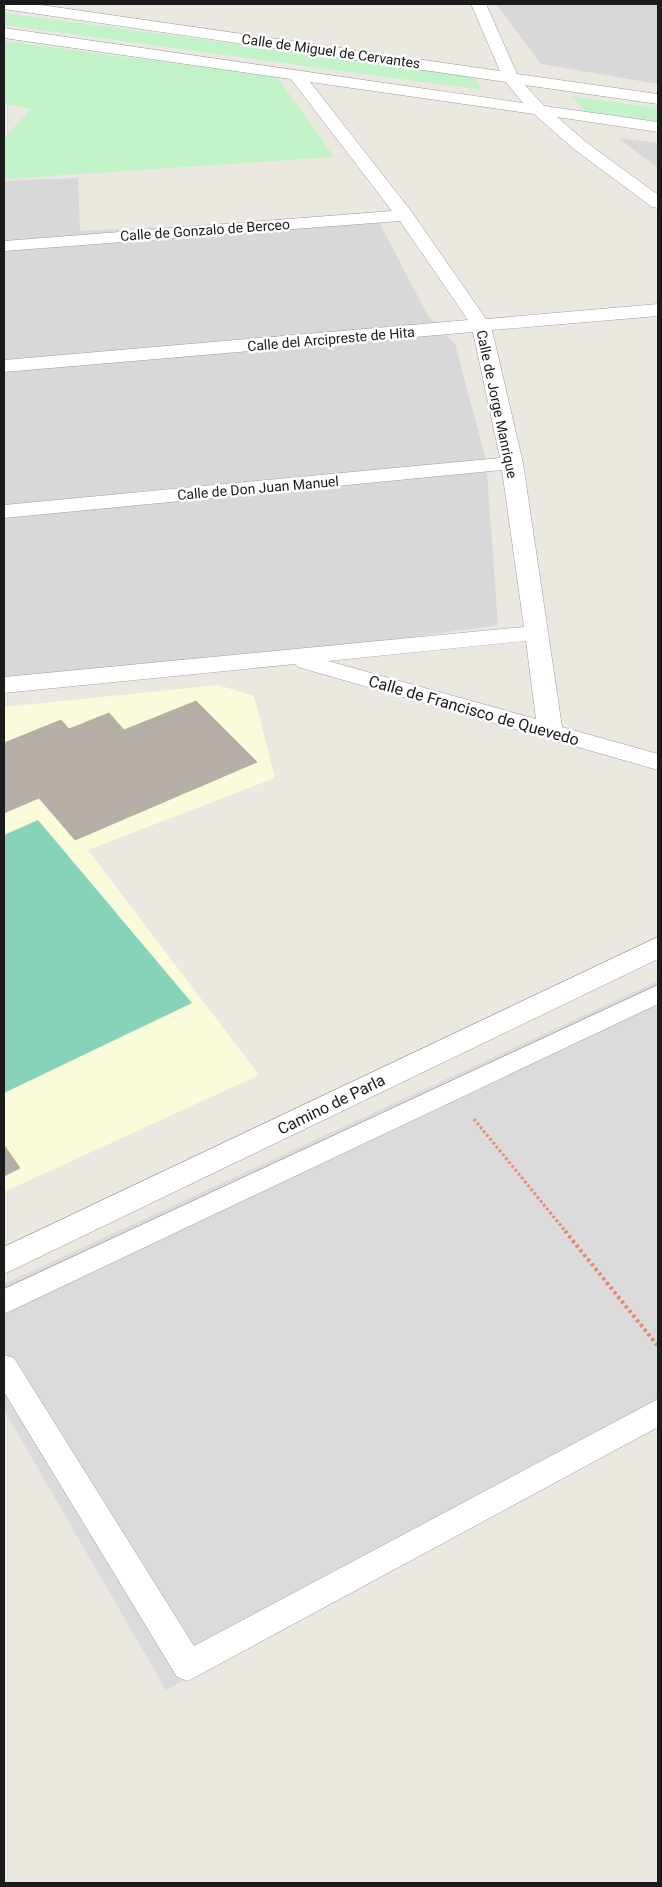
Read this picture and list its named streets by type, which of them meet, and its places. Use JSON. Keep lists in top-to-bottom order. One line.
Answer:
{"streets":{"street":["Calle de Miguel de Cervantes","Calle de Gonzalo de Berceo","Calle del Arcipreste de Hita","Calle de Jorge Manrique","Calle de Don Juan Manuel","Calle de Francisco de Quevedo","Camino de Parla"]},"crossings":[["Calle de Miguel de Cervantes","Calle de Jorge Manrique"],["Calle de Gonzalo de Berceo","Calle de Jorge Manrique"],["Calle del Arcipreste de Hita","Calle de Jorge Manrique"],["Calle de Jorge Manrique","Calle de Don Juan Manuel"],["Calle de Jorge Manrique","Calle de Francisco de Quevedo"]]}
